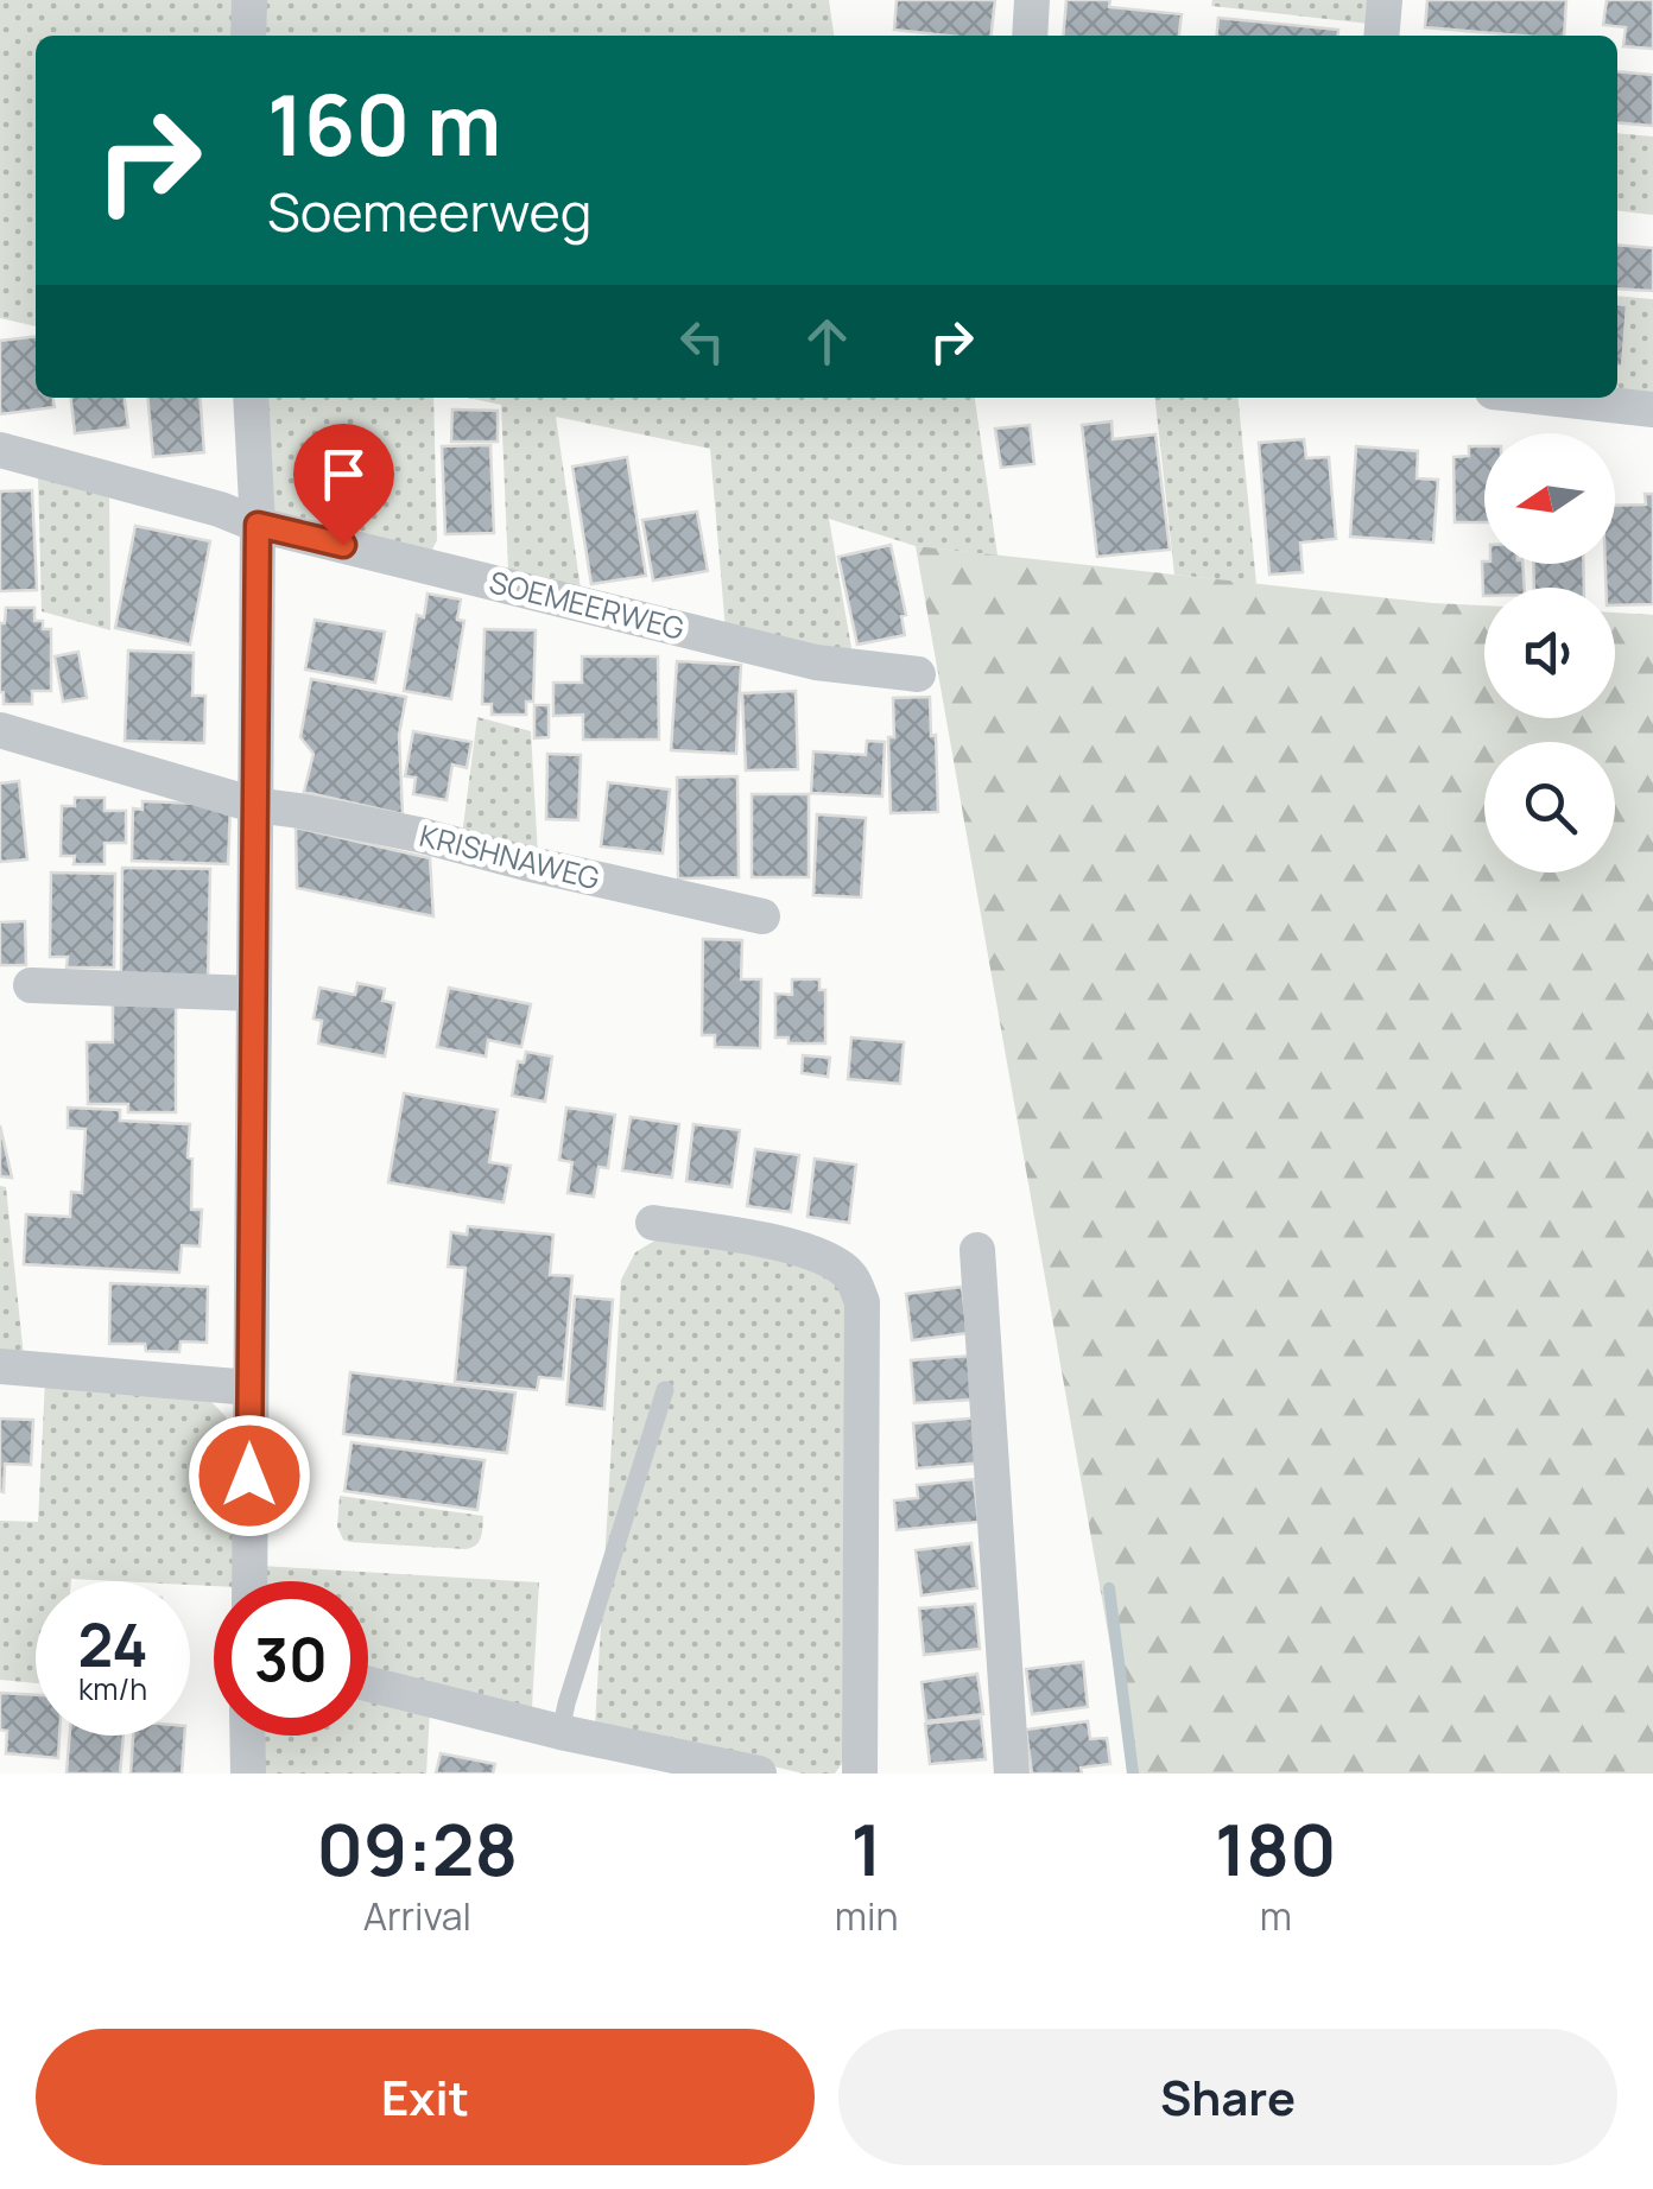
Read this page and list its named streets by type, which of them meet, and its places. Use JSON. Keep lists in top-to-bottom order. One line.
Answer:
{"streets":{"street":["SOEMEERWEG","KRISHNAWEG"]},"north":"left","page":{"turn":["160 m","Soemeerweg"],"speed":"24 km/h","limit":"30","eta":["09:28","Arrival","1","min","180","m"],"buttons":["Exit","Share"]}}
